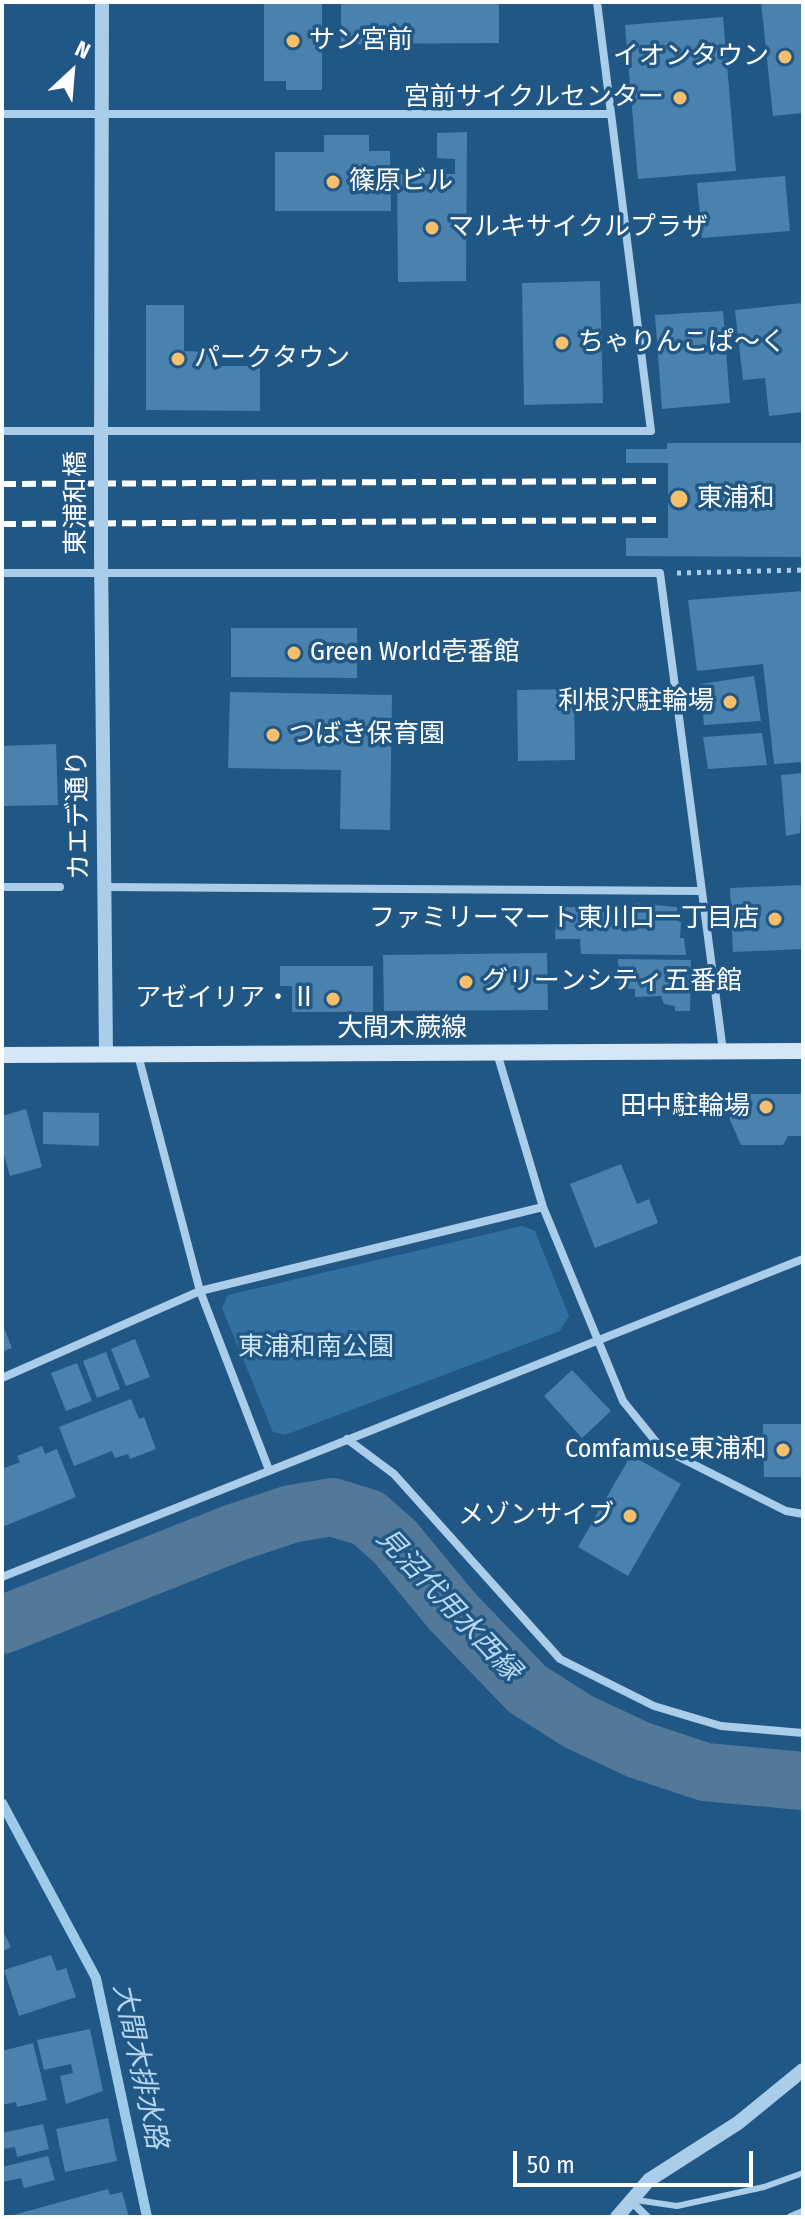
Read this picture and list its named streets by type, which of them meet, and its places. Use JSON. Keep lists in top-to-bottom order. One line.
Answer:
{"streets":{"main road":["大間木蕨線"],"street":["東浦和橋","カエデ通り"]},"crossings":[["東浦和橋","カエデ通り"],["カエデ通り","大間木蕨線"]],"water":["見沼代用水西縁","大間木排水路"],"parks":["東浦和南公園"],"places":["サン宮前","イオンタウン","宮前サイクルセンター","篠原ビル","マルキサイクルプラザ","ちゃりんこぱ～く","パークタウン","東浦和","Green World壱番館","利根沢駐輪場","つばき保育園","ファミリーマート東川口一丁目店","グリーンシティ五番館","アゼイリア・Ⅱ","田中駐輪場","Comfamuse東浦和","メゾンサイブ"],"scale_bar":"50 m","north":"top right"}
